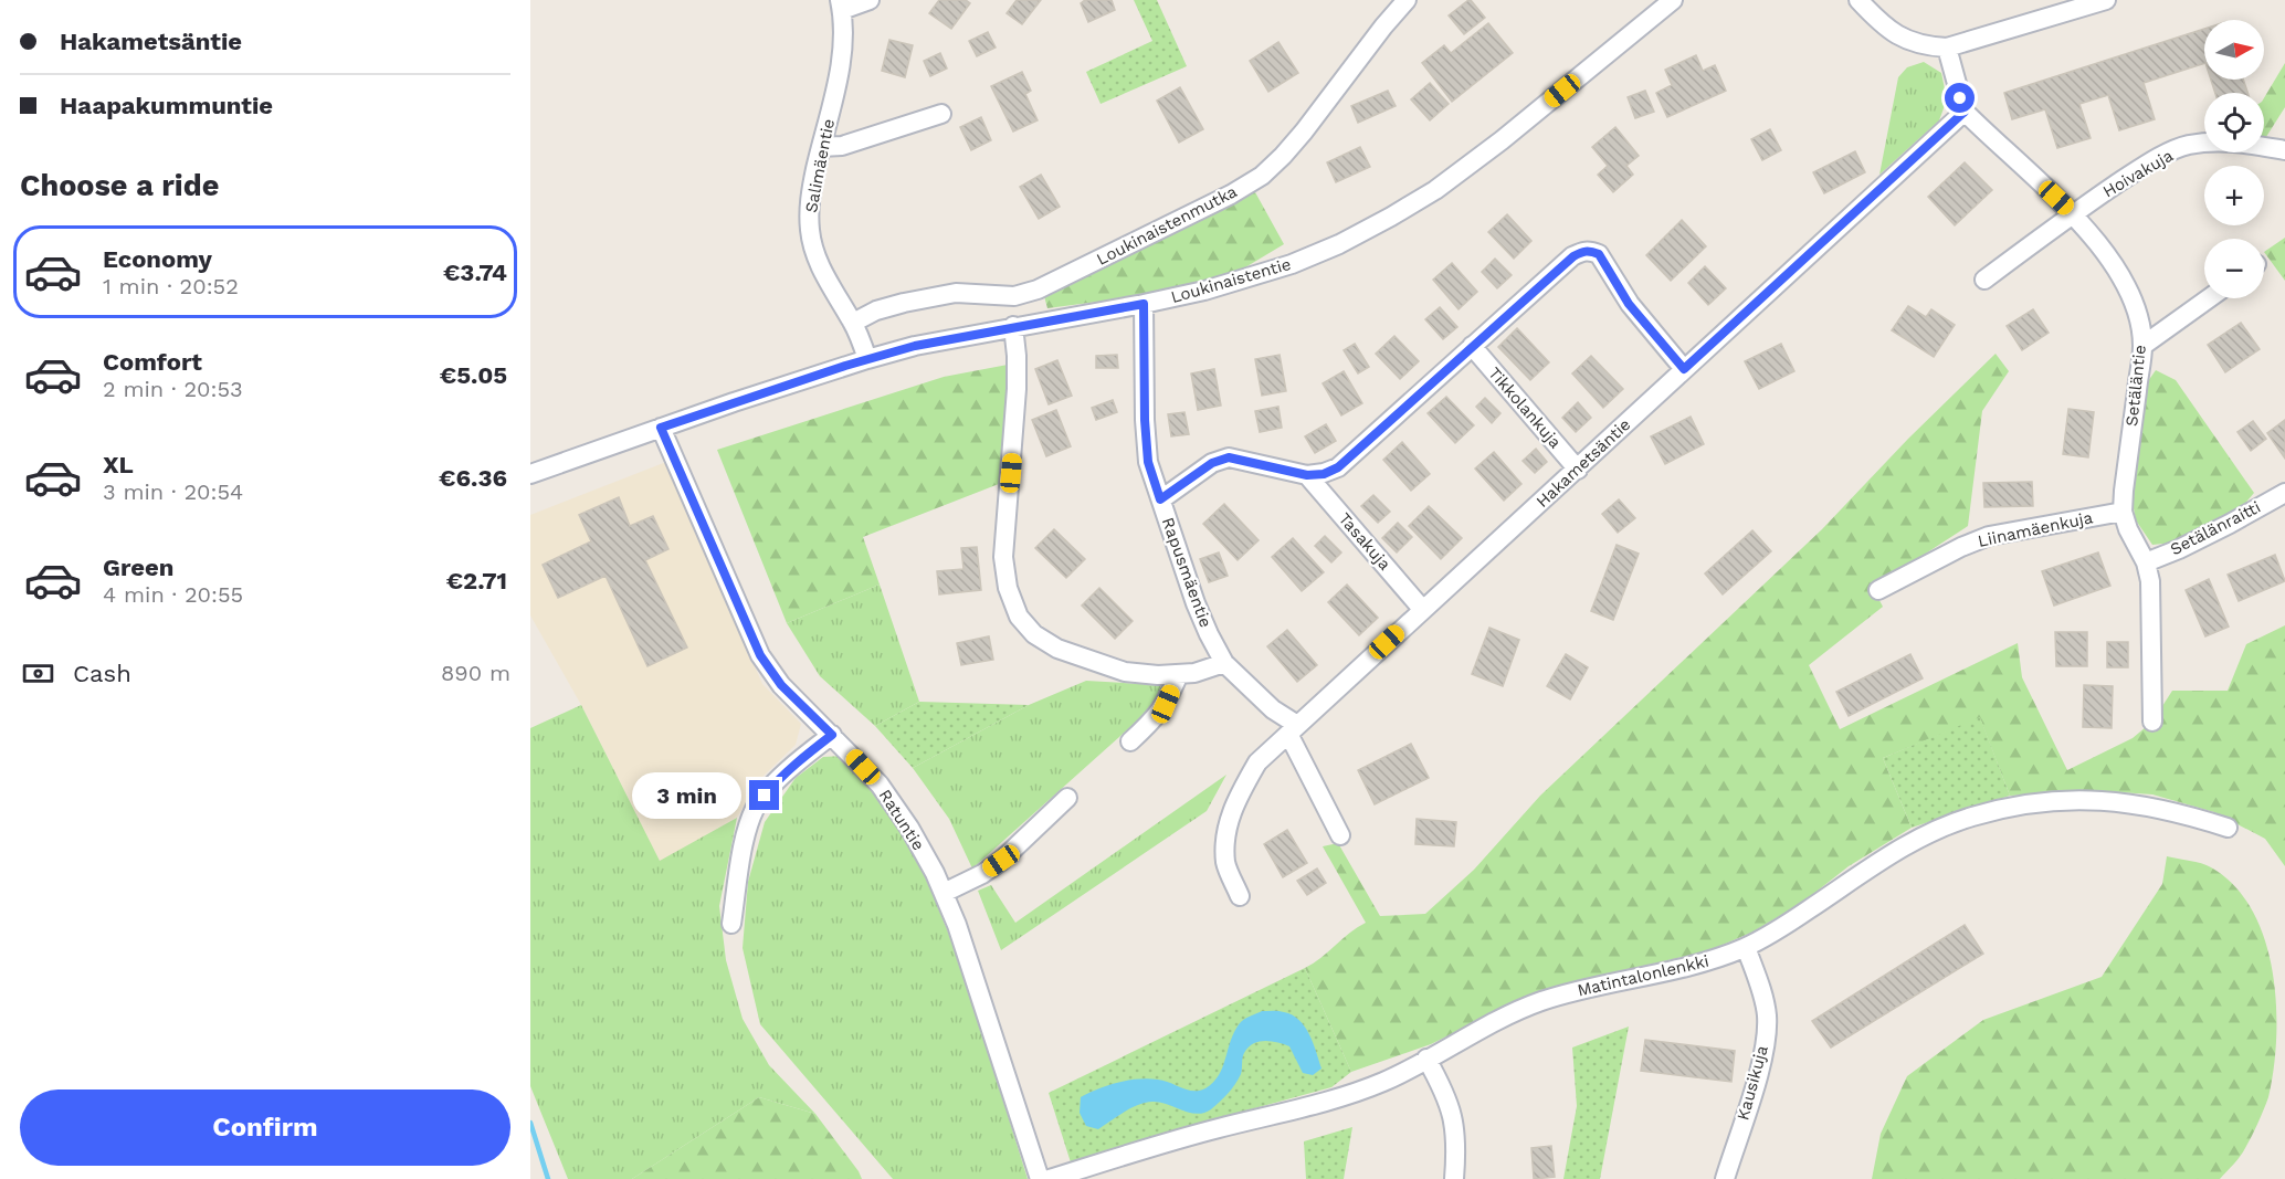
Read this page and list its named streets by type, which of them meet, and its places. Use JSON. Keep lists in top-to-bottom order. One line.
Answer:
{"streets":{"street":["Salimäentie","Hoivakuja","Loukinaistenmutka","Loukinaistentie","Setäläntie","Tikkolankuja","Hakametsäntie","Setälänraitti","Liinamäenkuja","Tasakuja","Rapusmäentie","Ratuntie","Matintalonlenkki","Kausikuja"]},"crossings":[["Salimäentie","Loukinaistenmutka"],["Salimäentie","Loukinaistentie"],["Hoivakuja","Setäläntie"],["Loukinaistentie","Rapusmäentie"],["Loukinaistentie","Ratuntie"],["Setäläntie","Hakametsäntie"],["Setäläntie","Setälänraitti"],["Setäläntie","Liinamäenkuja"],["Tikkolankuja","Hakametsäntie"],["Hakametsäntie","Tasakuja"],["Hakametsäntie","Rapusmäentie"],["Matintalonlenkki","Kausikuja"]],"north":"right","page":{"banner":["Hakametsäntie","Haapakummuntie"],"map_buttons":["+","−"],"heading":"Choose a ride","list":[{"name":"Economy","note":"1 min · 20:52","value":"€3.74"},{"name":"Comfort","note":"2 min · 20:53","value":"€5.05"},{"name":"XL","note":"3 min · 20:54","value":"€6.36"},{"name":"Green","note":"4 min · 20:55","value":"€2.71"}],"pay":["Cash","890 m"],"bubble":"3 min","buttons":"Confirm"}}
